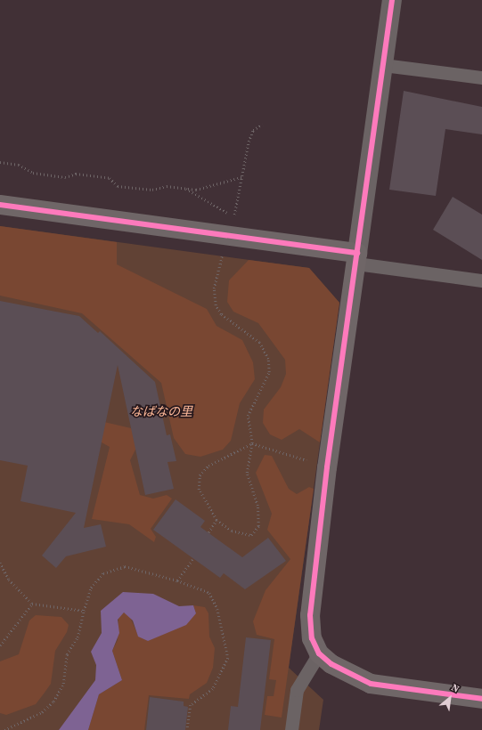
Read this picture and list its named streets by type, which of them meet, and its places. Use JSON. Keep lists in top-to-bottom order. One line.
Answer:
{"parks":["なばなの里"],"north":"top right"}
